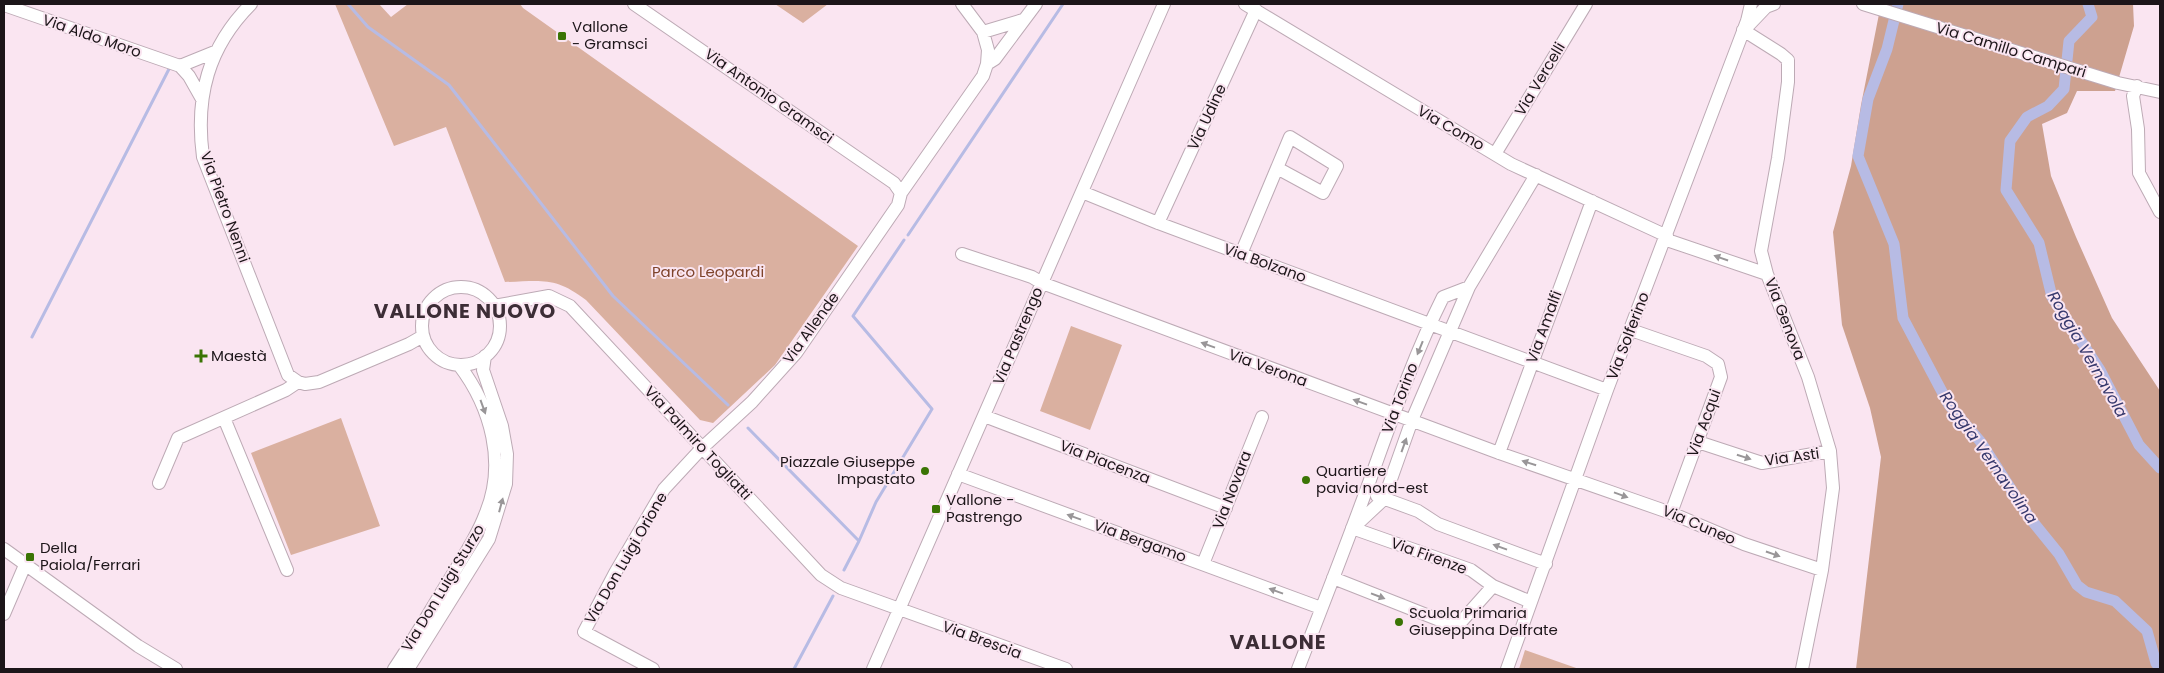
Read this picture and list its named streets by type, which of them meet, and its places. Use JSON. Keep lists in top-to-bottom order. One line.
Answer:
{"streets":{"street":["Via Aldo Moro","Via Camillo Campari","Via Vercelli","Via Antonio Gramsci","Via Udine","Via Como","Via Pietro Nenni","Via Bolzano","Via Genova","Via Amalfi","Via Allende","Via Pastrengo","Via Solferino","Via Verona","Via Torino","Via Acqui","Via Palmiro Togliatti","Via Asti","Via Piacenza","Via Novara","Via Cuneo","Via Bergamo","Via Firenze","Via Don Luigi Orione","Via Don Luigi Sturzo","Via Brescia"]},"crossings":[["Via Vercelli","Via Como"],["Via Antonio Gramsci","Via Allende"],["Via Udine","Via Como"],["Via Udine","Via Bolzano"],["Via Como","Via Genova"],["Via Como","Via Amalfi"],["Via Como","Via Solferino"],["Via Como","Via Torino"],["Via Bolzano","Via Amalfi"],["Via Bolzano","Via Pastrengo"],["Via Bolzano","Via Solferino"],["Via Bolzano","Via Torino"],["Via Genova","Via Solferino"],["Via Genova","Via Asti"],["Via Genova","Via Cuneo"],["Via Amalfi","Via Verona"],["Via Allende","Via Palmiro Togliatti"],["Via Allende","Via Don Luigi Orione"],["Via Pastrengo","Via Verona"],["Via Pastrengo","Via Palmiro Togliatti"],["Via Pastrengo","Via Piacenza"],["Via Pastrengo","Via Bergamo"],["Via Pastrengo","Via Brescia"],["Via Solferino","Via Verona"],["Via Solferino","Via Acqui"],["Via Solferino","Via Cuneo"],["Via Solferino","Via Firenze"],["Via Verona","Via Torino"],["Via Verona","Via Cuneo"],["Via Torino","Via Bergamo"],["Via Torino","Via Firenze"],["Via Acqui","Via Asti"],["Via Acqui","Via Cuneo"],["Via Palmiro Togliatti","Via Don Luigi Orione"],["Via Palmiro Togliatti","Via Don Luigi Sturzo"],["Via Palmiro Togliatti","Via Brescia"],["Via Piacenza","Via Novara"],["Via Novara","Via Bergamo"]],"one_way":["Via Verona","Via Asti","Via Cuneo","Via Bergamo"],"districts":["VALLONE NUOVO","VALLONE"],"water":["Roggia Vernavola","Roggia Vernavolina"],"parks":["Parco Leopardi"],"places":{"transit":["Vallone - Gramsci","Vallone - Pastrengo","Della Paiola/Ferrari"],"health":["Maestà"],"other":["Piazzale Giuseppe Impastato","Quartiere pavia nord-est","Scuola Primaria Giuseppina Delfrate"]}}
